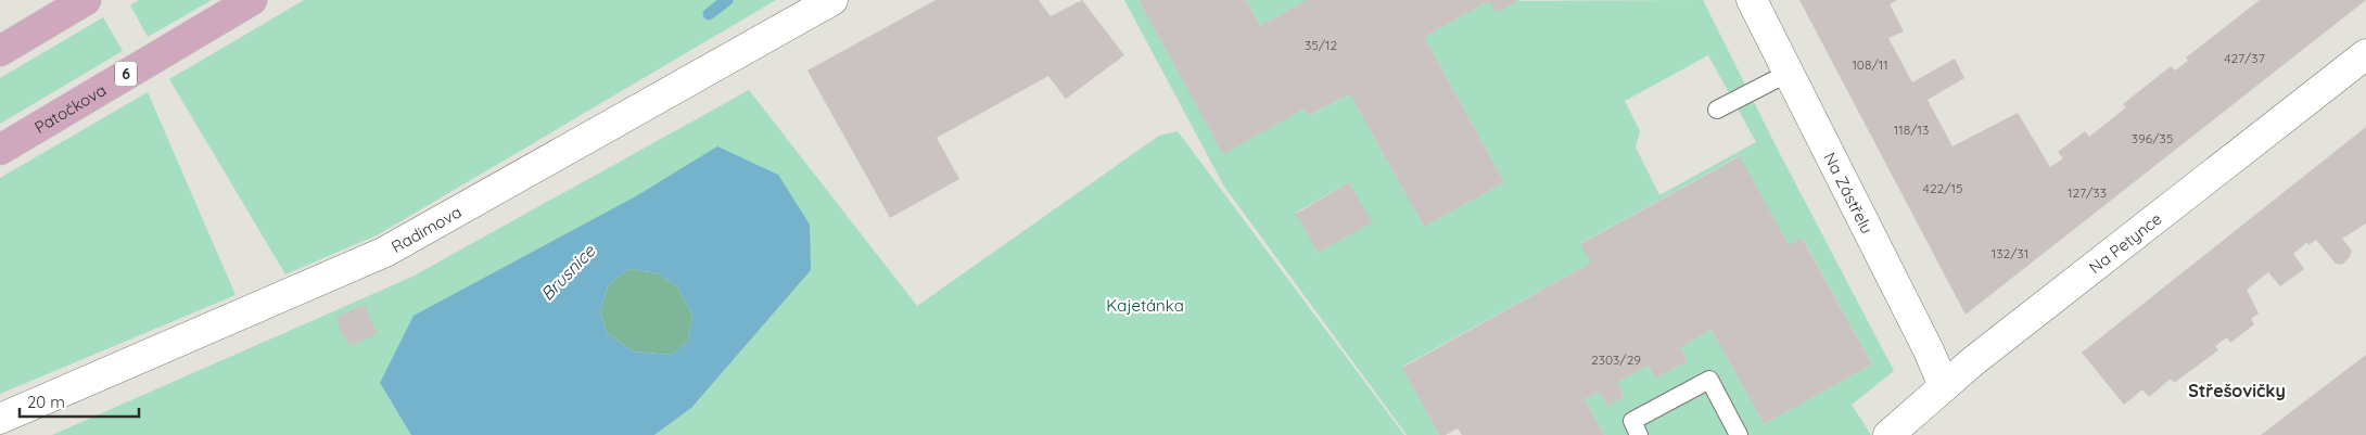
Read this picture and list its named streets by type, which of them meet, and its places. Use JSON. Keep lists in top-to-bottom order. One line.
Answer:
{"streets":{"main road":["6","Patočkova"],"street":["Na Zástřelu","Radimova","Na Petynce"]},"crossings":[["Na Zástřelu","Na Petynce"]],"districts":["Střešovičky"],"water":["Brusnice"],"parks":["Kajetánka"],"house_numbers":["35/12","427/37","108/11","118/13","396/35","422/15","127/33","132/31","2303/29"],"scale_bar":"20 m"}
